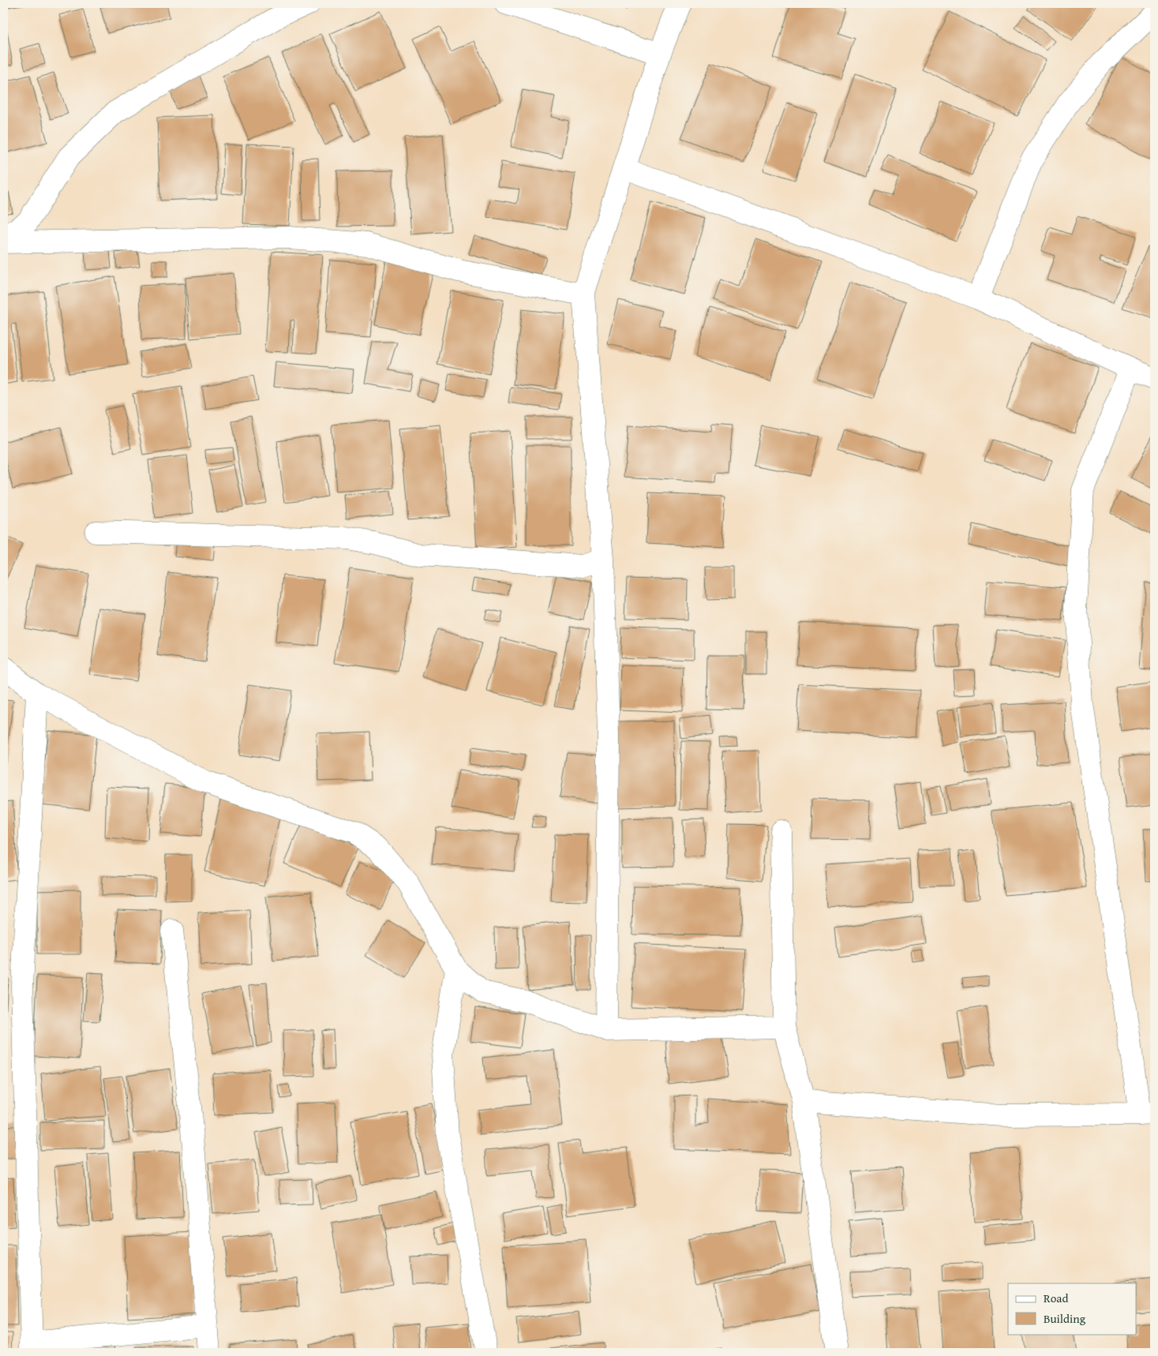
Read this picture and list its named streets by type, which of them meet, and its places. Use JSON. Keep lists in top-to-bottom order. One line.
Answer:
{"legend":["Road","Building"]}
